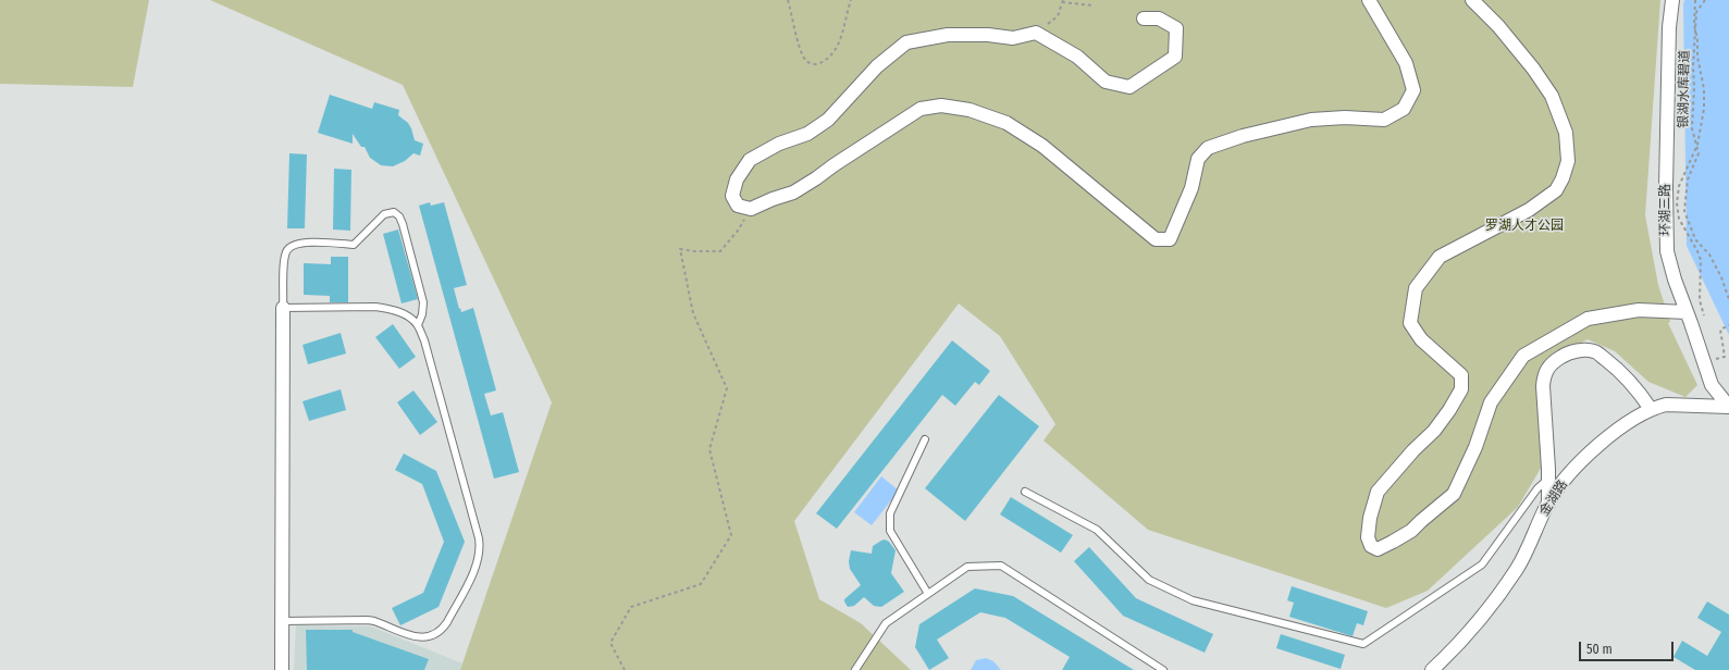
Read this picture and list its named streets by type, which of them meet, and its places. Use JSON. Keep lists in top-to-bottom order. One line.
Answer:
{"streets":{"street":["环湖三路","金湖路"],"path":["银湖水库碧道"]},"crossings":[["环湖三路","金湖路"]],"parks":["罗湖人才公园"],"scale_bar":"50 m"}
